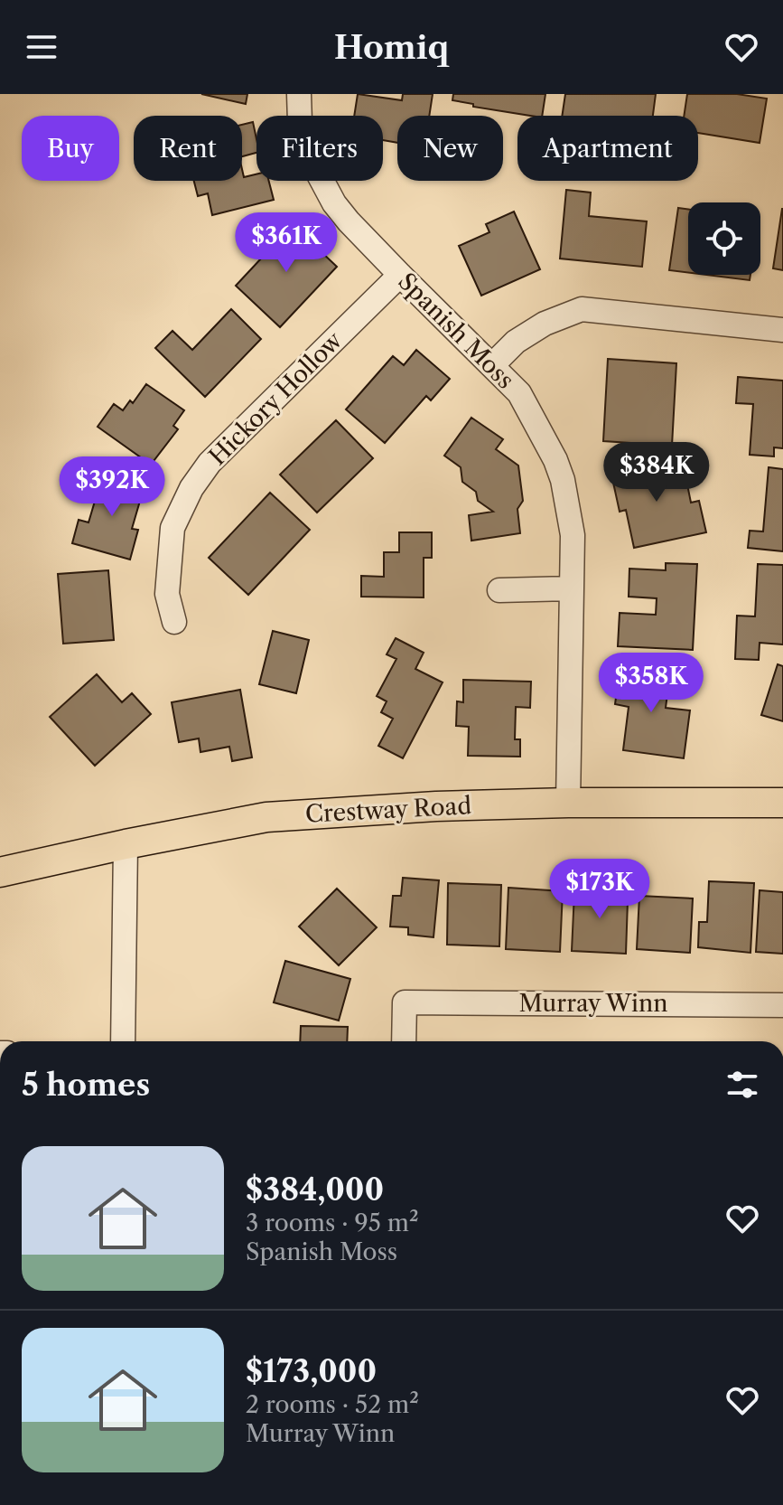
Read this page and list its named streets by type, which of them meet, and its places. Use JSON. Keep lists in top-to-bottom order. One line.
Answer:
{"streets":{"main road":["Crestway Road"],"street":["Spanish Moss","Hickory Hollow","Murray Winn"]},"crossings":[["Spanish Moss","Hickory Hollow"],["Spanish Moss","Crestway Road"]],"page":{"header":"Homiq","chip":["Buy","Rent","Filters","New","Apartment"],"price":["$361K","$384K","$392K","$358K","$173K"],"heading":"5 homes","list":[{"name":"$384,000","note":"3 rooms · 95 m² · Spanish Moss"},{"name":"$173,000","note":"2 rooms · 52 m² · Murray Winn"}]}}
